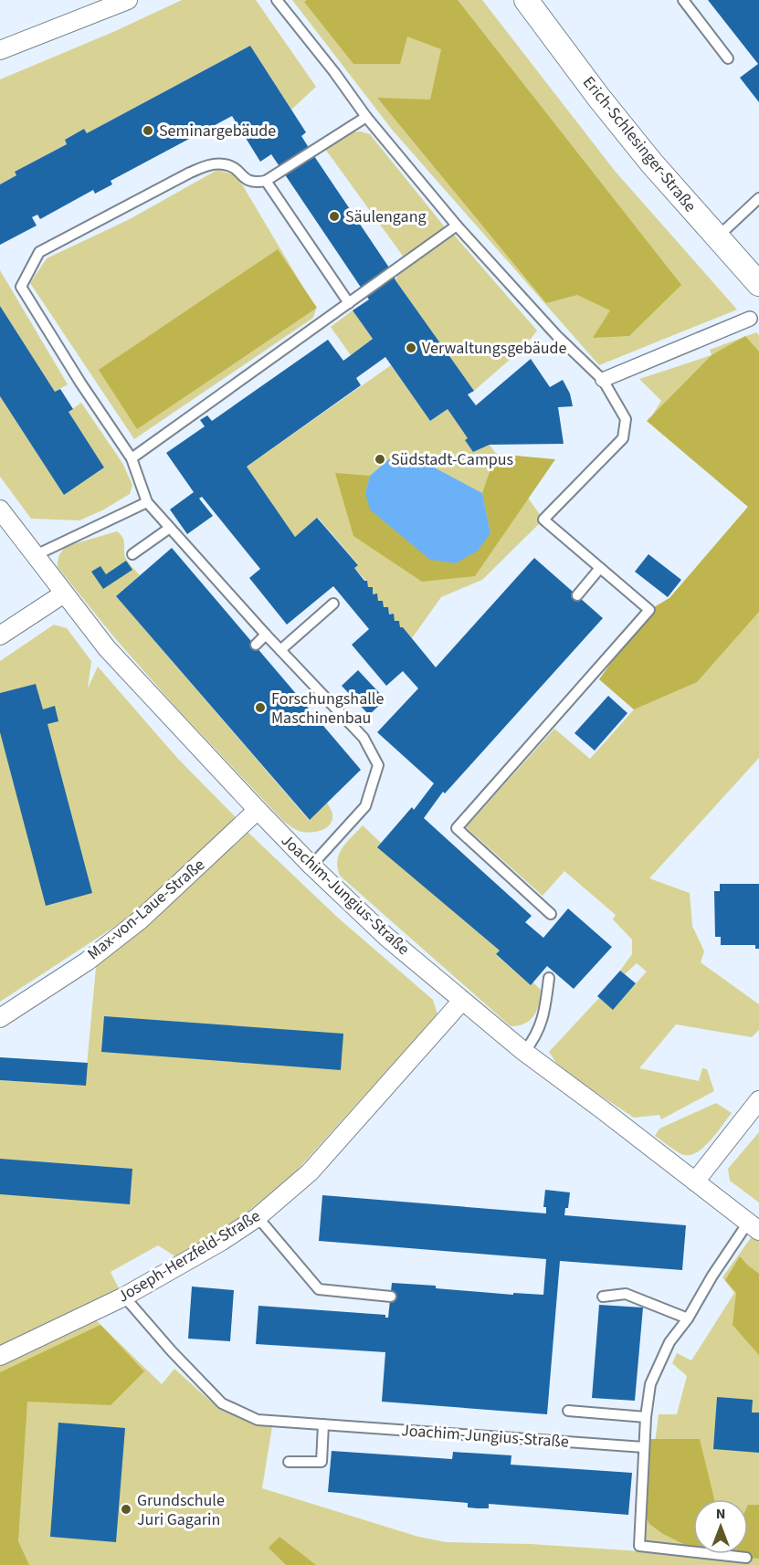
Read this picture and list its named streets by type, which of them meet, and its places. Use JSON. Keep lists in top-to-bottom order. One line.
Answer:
{"streets":{"street":["Erich-Schlesinger-Straße","Joachim-Jungius-Straße","Max-von-Laue-Straße","Joseph-Herzfeld-Straße"]},"crossings":[["Joachim-Jungius-Straße","Max-von-Laue-Straße"],["Joachim-Jungius-Straße","Joseph-Herzfeld-Straße"]],"places":["Seminargebäude","Säulengang","Verwaltungsgebäude","Südstadt-Campus","Forschungshalle Maschinenbau","Grundschule Juri Gagarin"],"north":"top"}
